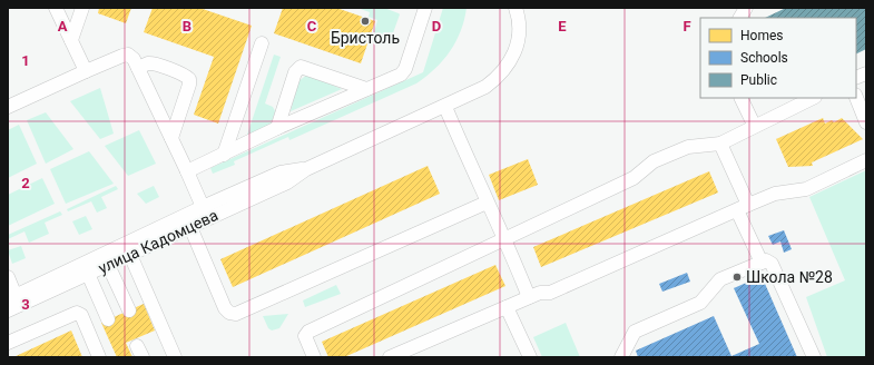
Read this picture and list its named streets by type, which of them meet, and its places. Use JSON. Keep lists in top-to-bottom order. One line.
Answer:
{"streets":{"street":["улица Кадомцева"]},"places":["Бристоль","Школа №28"],"legend":["Homes","Schools","Public"],"grid":{"columns":["A","B","C","D","E","F"],"rows":["1","2","3"]}}
